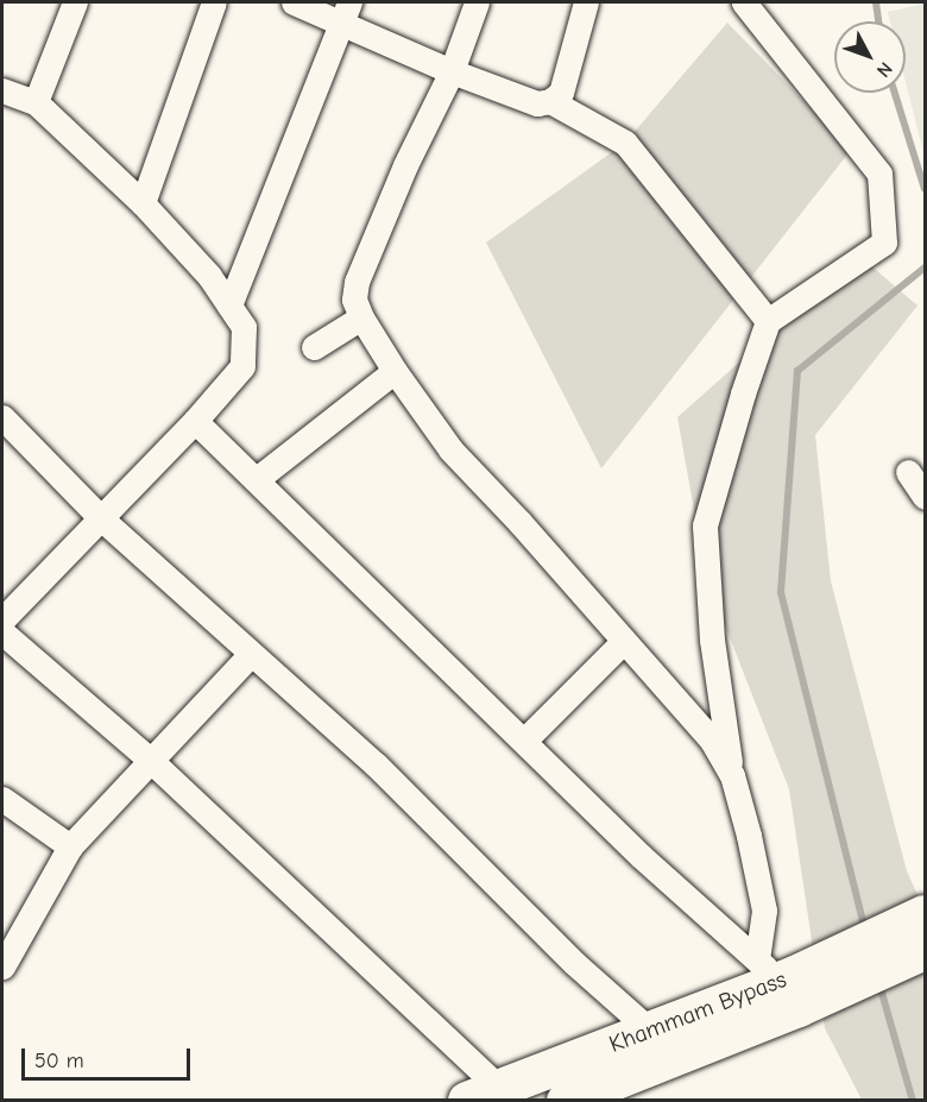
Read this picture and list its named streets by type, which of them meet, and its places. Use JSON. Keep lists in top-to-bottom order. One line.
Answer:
{"streets":{"highway":["Khammam Bypass"]},"scale_bar":"50 m","north":"bottom right"}
